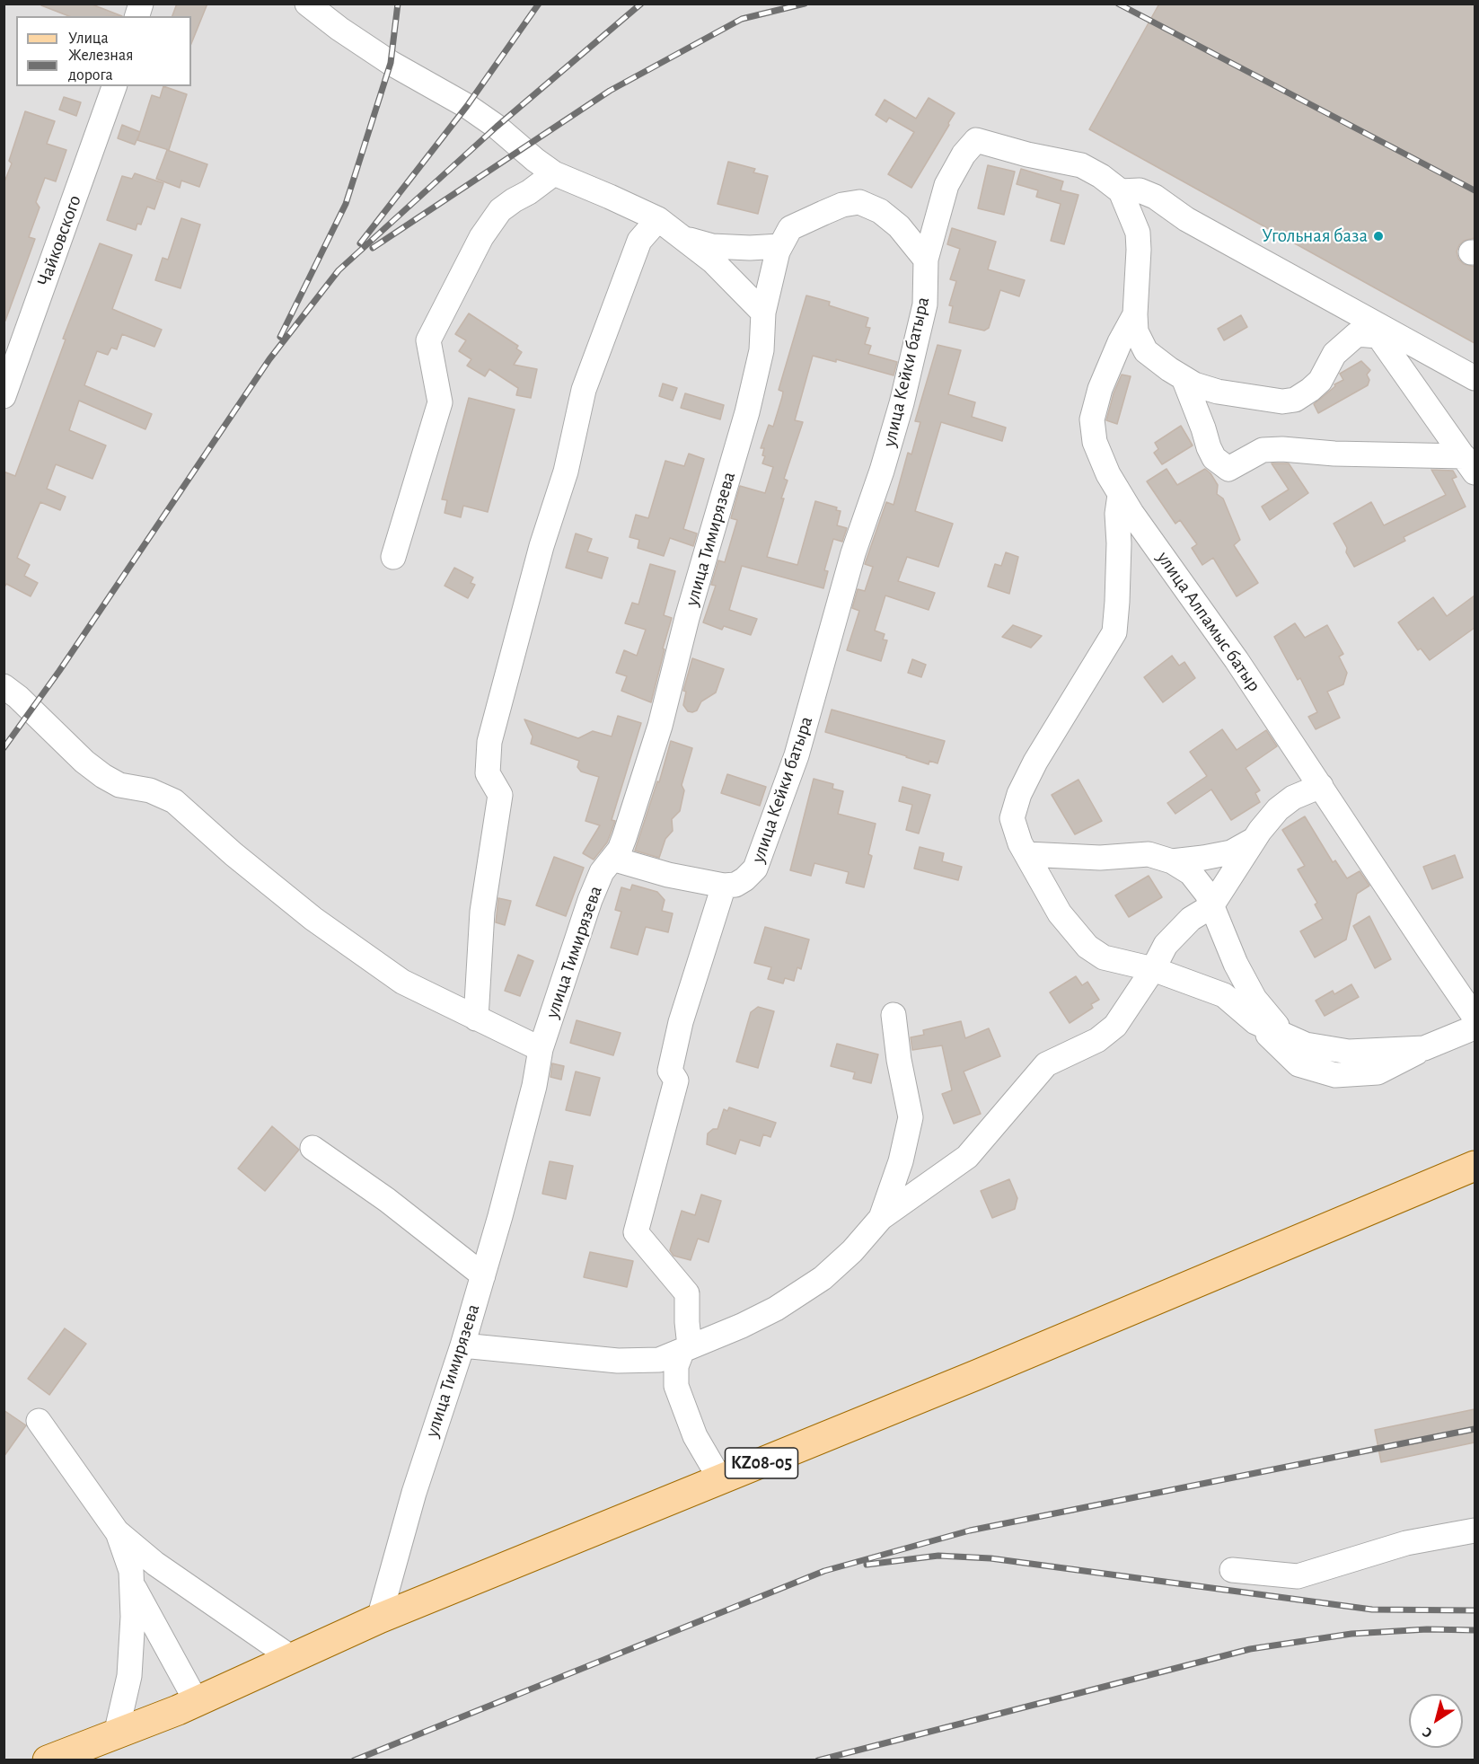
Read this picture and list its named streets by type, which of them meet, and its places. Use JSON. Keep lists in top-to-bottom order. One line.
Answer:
{"streets":{"main road":["KZ08-05"],"street":["Чайковского","улица Кейки батыра","улица Тимирязева","улица Алпамыс батыр"]},"crossings":[["улица Кейки батыра","улица Алпамыс батыр"],["улица Тимирязева","KZ08-05"]],"places":["Угольная база"],"legend":["Улица","Железная дорога"],"north":"bottom left"}
